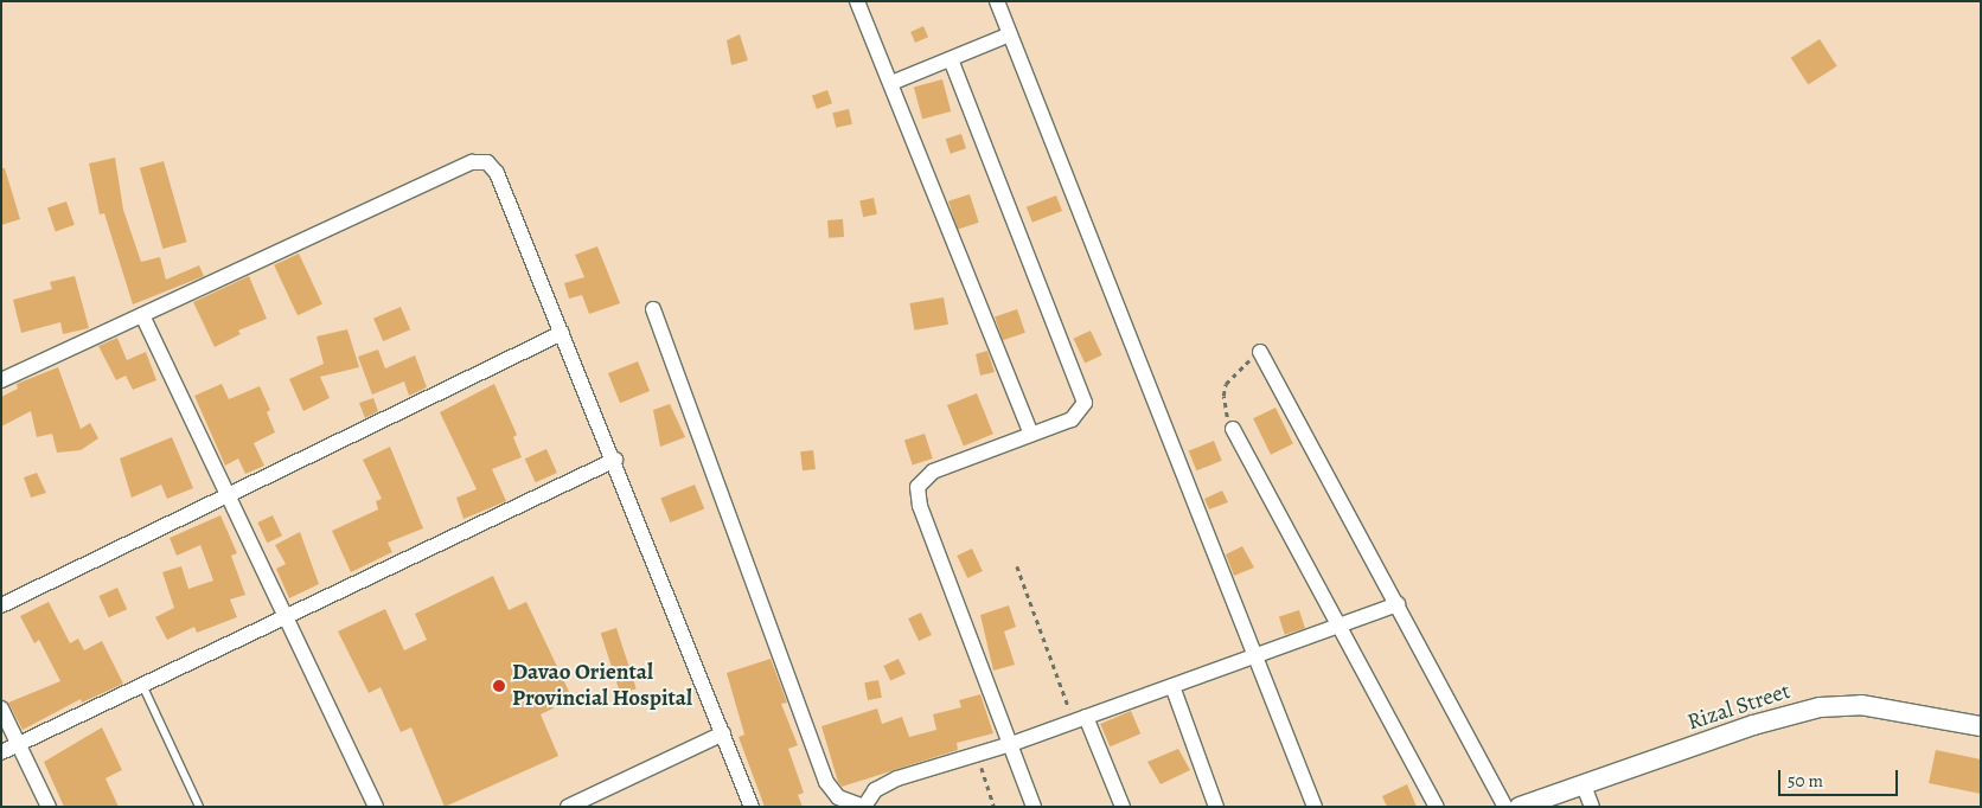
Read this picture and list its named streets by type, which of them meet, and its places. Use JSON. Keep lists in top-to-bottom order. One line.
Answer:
{"streets":{"street":["Rizal Street"]},"places":["Davao Oriental Provincial Hospital"],"scale_bar":"50 m"}
